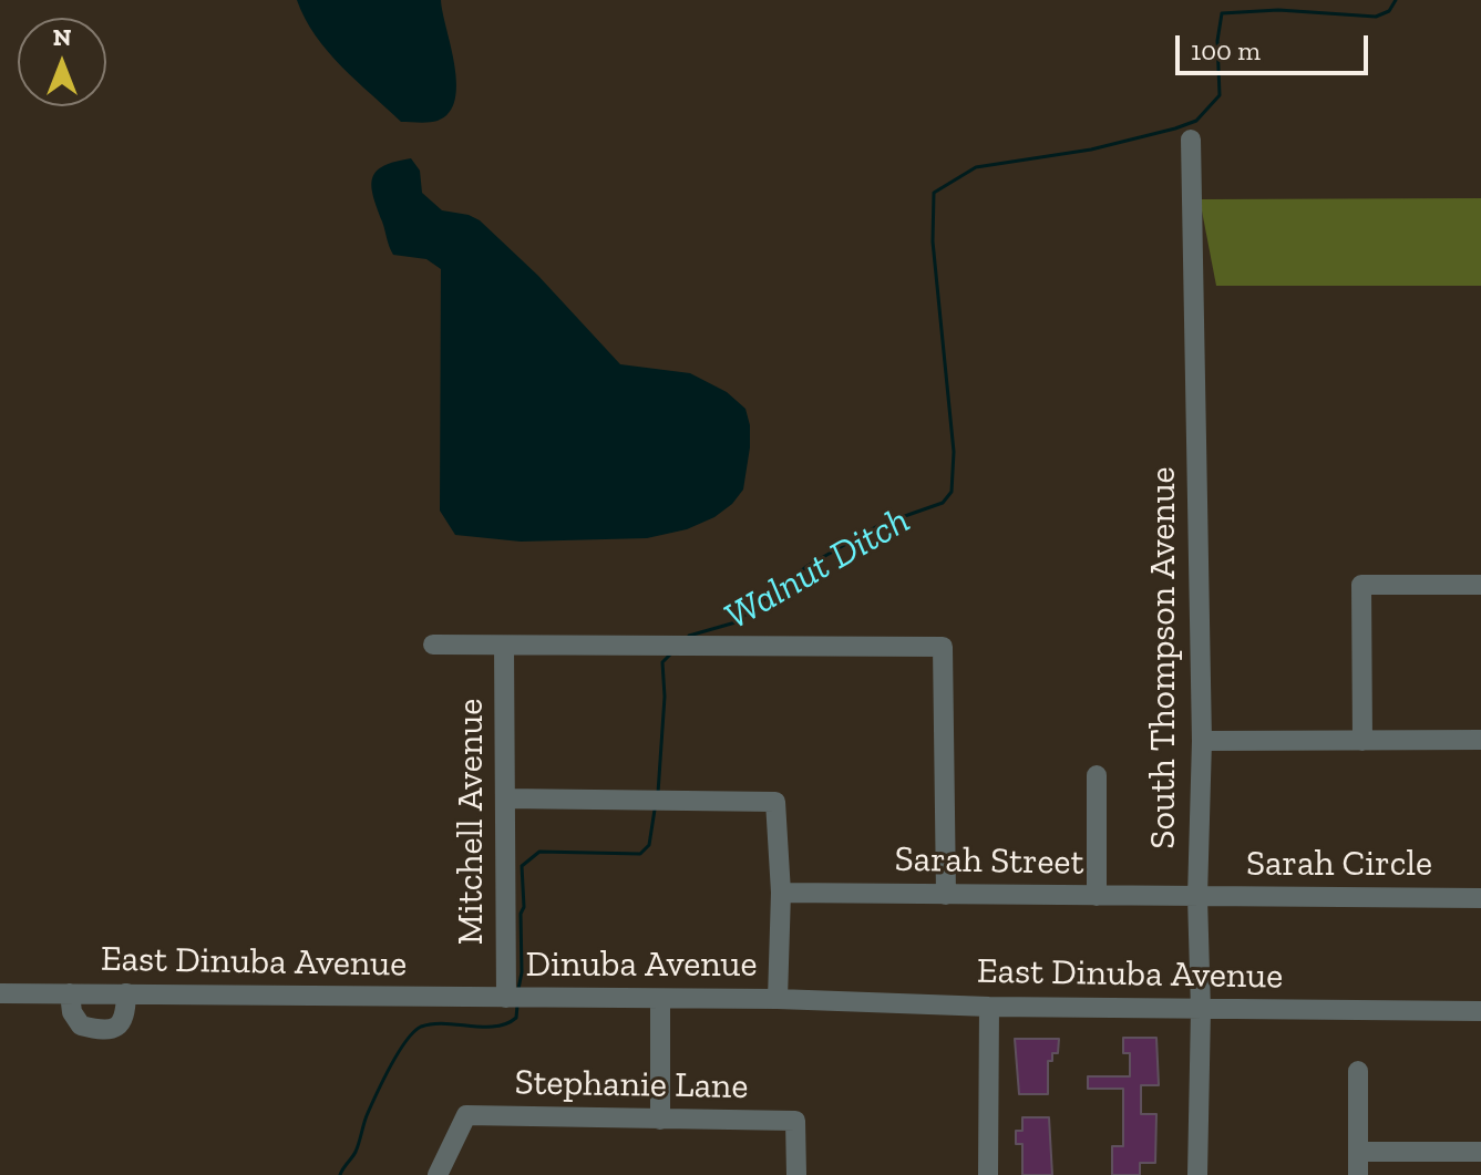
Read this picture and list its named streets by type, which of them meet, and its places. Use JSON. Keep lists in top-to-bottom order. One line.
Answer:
{"streets":{"street":["South Thompson Avenue","Mitchell Avenue","Sarah Street","Sarah Circle","East Dinuba Avenue","Dinuba Avenue","Stephanie Lane"]},"crossings":[["South Thompson Avenue","Sarah Street"],["South Thompson Avenue","Sarah Circle"],["South Thompson Avenue","East Dinuba Avenue"],["Mitchell Avenue","East Dinuba Avenue"],["Mitchell Avenue","Dinuba Avenue"],["Sarah Street","Sarah Circle"],["East Dinuba Avenue","Dinuba Avenue"]],"water":["Walnut Ditch"],"scale_bar":"100 m","north":"top"}
